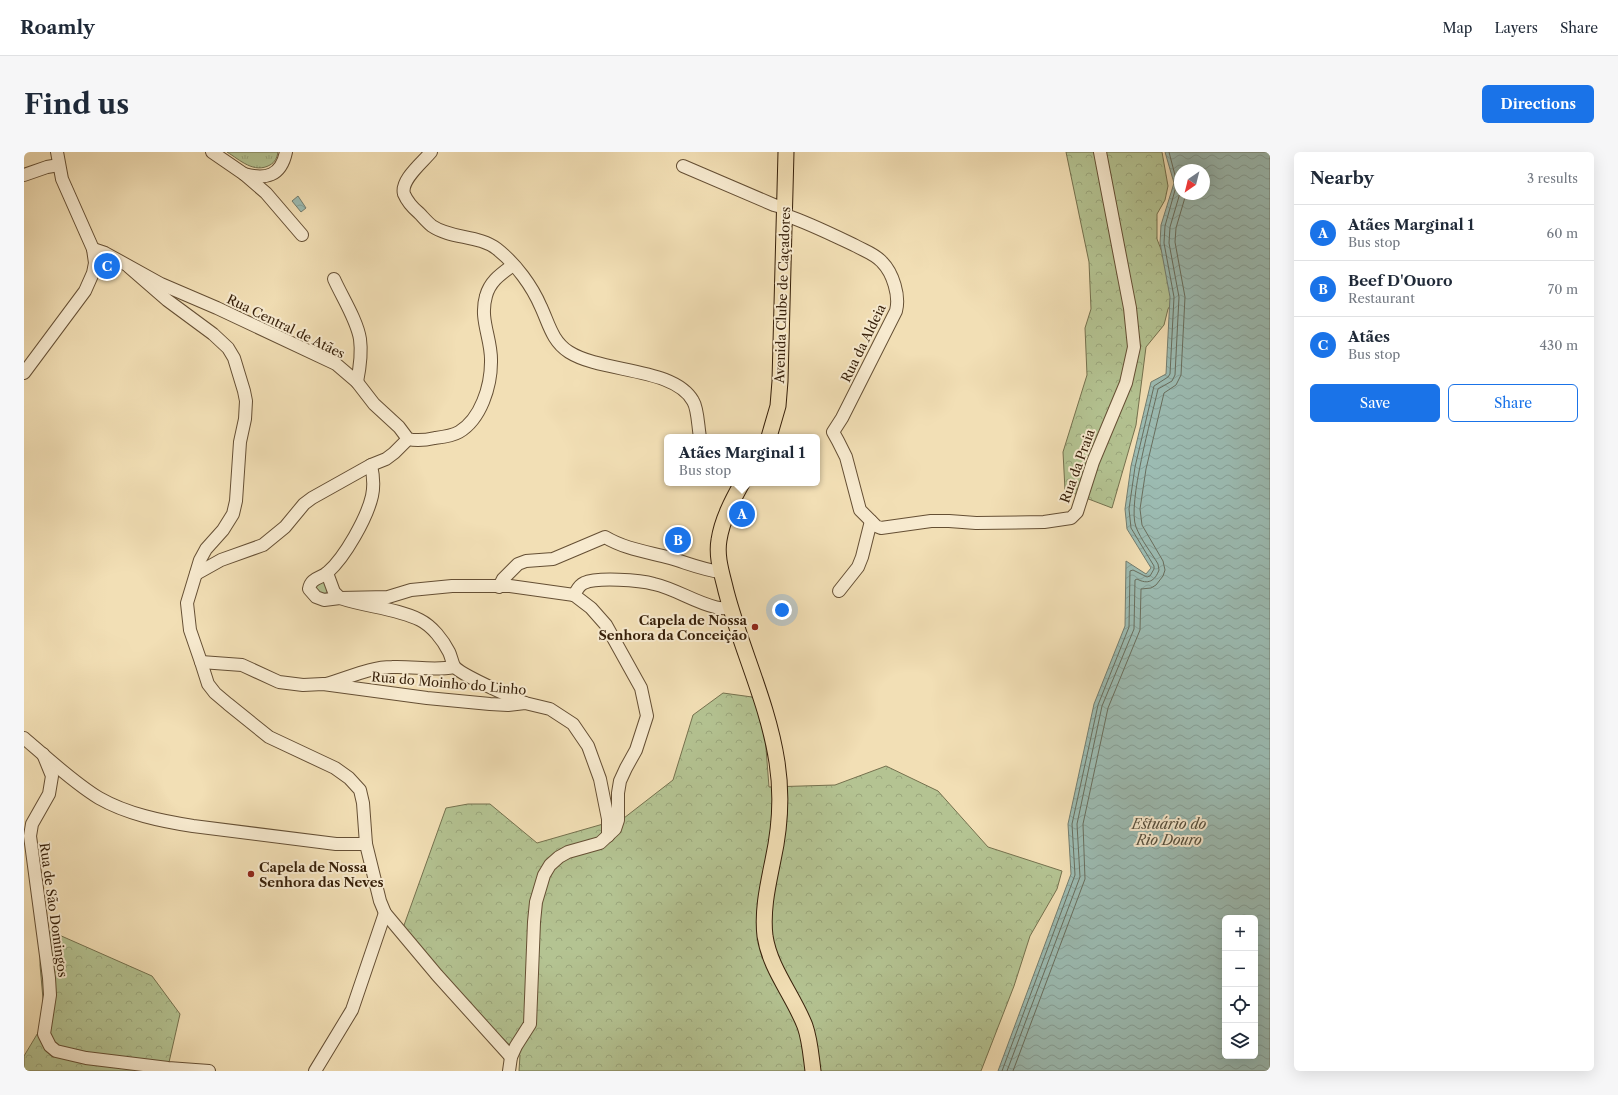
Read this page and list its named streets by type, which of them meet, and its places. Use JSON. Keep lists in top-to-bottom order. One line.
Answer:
{"streets":{"main road":["Avenida Clube de Caçadores"],"street":["Rua Central de Atães","Rua da Aldeia","Rua da Praia","Rua do Moinho do Linho","Rua de São Domingos"]},"crossings":[["Avenida Clube de Caçadores","Rua da Aldeia"],["Rua da Aldeia","Rua da Praia"]],"water":["Estuário do Rio Douro"],"places":["Capela de Nossa Senhora da Conceição","Capela de Nossa Senhora das Neves"],"north":"bottom left","page":{"header":"Roamly","nav":["Map","Layers","Share"],"buttons":["Directions",["Save","Share"]],"title":"Find us","heading":["Nearby","3 results"],"list":[{"mark":"A","name":"Atães Marginal 1","note":"Bus stop","value":"60 m"},{"mark":"B","name":"Beef D'Ouoro","note":"Restaurant","value":"70 m"},{"mark":"C","name":"Atães","note":"Bus stop","value":"430 m"}],"pins":["C","A","B"],"popup":["Atães Marginal 1","Bus stop"],"map_buttons":["+","−"]}}
